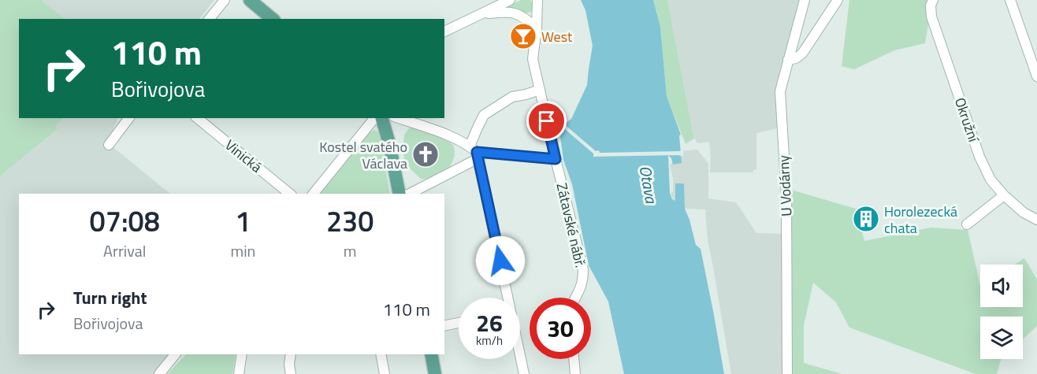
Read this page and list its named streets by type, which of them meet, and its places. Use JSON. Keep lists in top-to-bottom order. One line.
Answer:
{"streets":{"street":["Okružní","Vinická","U Vodárny","Zátavské nábř."]},"water":["Otava"],"places":{"bar":["West"],"church":["Kostel svatého Václava"],"building":["Horolezecká chata"]},"page":{"turn":["110 m","Bořivojova"],"eta":["07:08","Arrival","1","min","230","m"],"list":[{"name":"Turn right","note":"Bořivojova","value":"110 m"}],"speed":"26 km/h","limit":"30"}}
